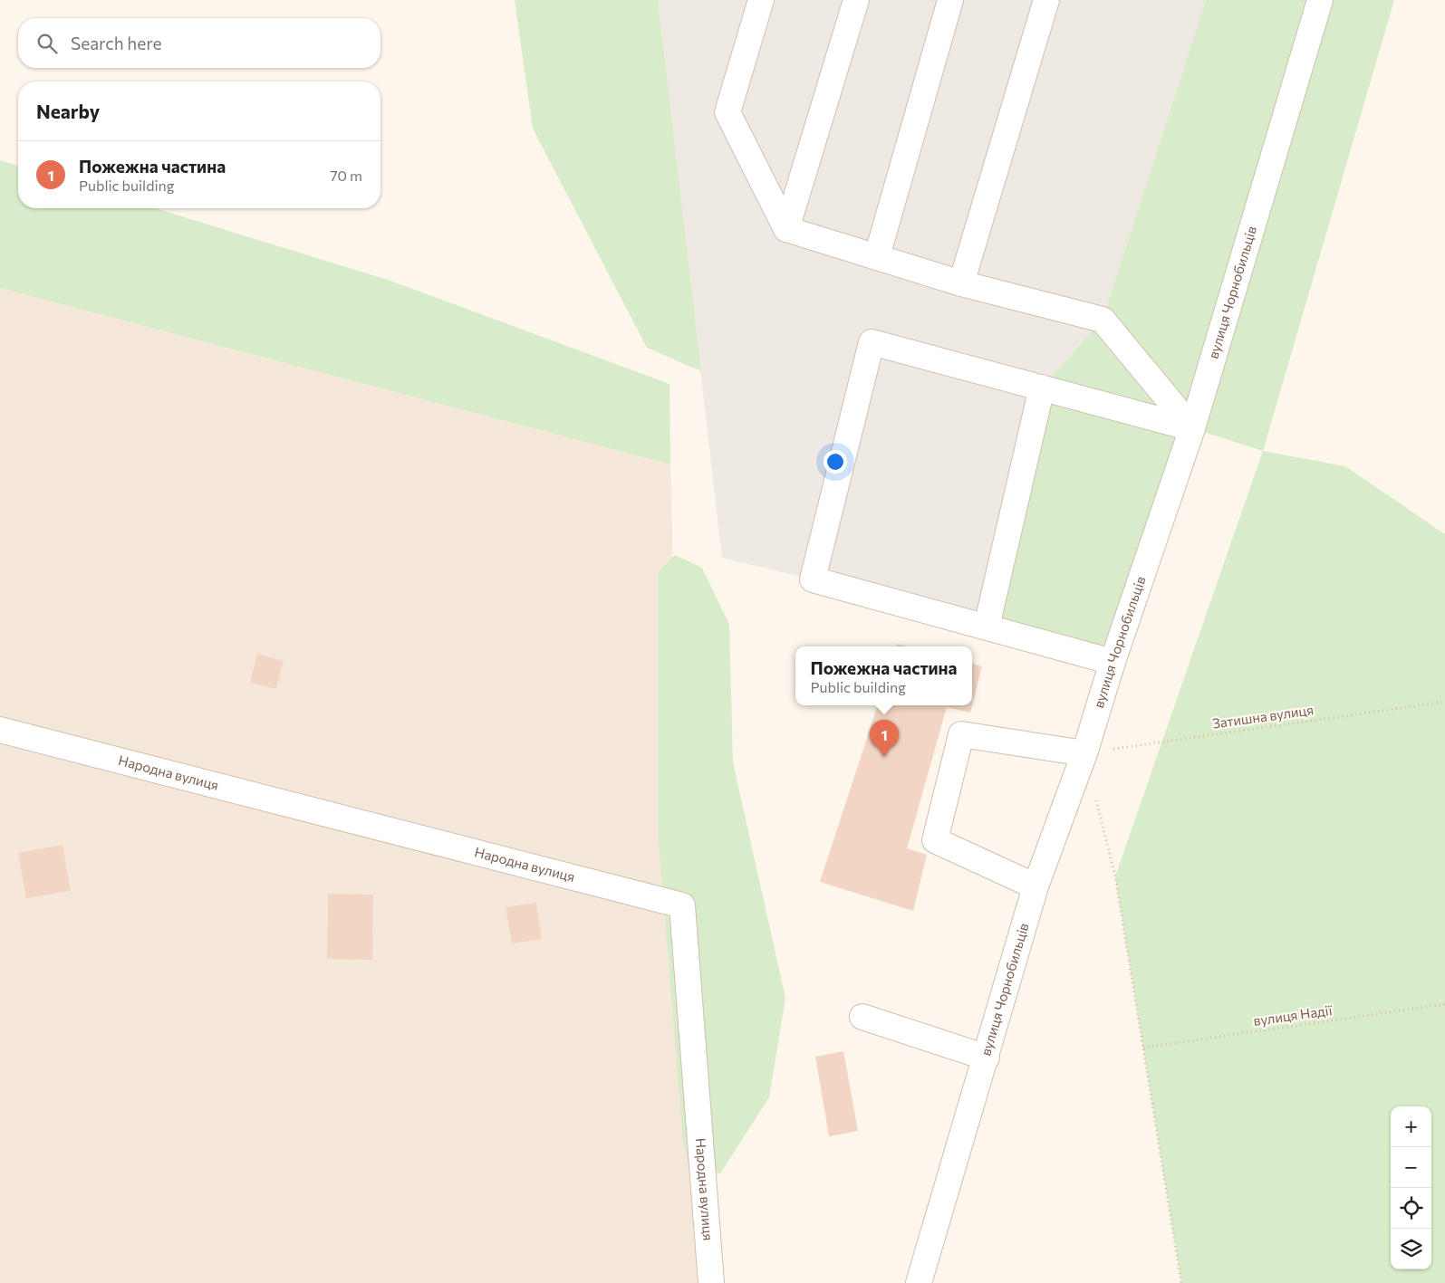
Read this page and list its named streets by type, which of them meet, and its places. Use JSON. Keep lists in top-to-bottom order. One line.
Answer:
{"streets":{"street":["вулиця Чорнобильців","Народна вулиця"],"path":["Затишна вулиця","вулиця Надії"]},"crossings":[["вулиця Чорнобильців","Затишна вулиця"]],"page":{"search":"Search here","heading":"Nearby","list":[{"mark":"1","name":"Пожежна частина","note":"Public building","value":"70 m"}],"popup":["Пожежна частина","Public building"],"pins":"1","map_buttons":["+","−"]}}
